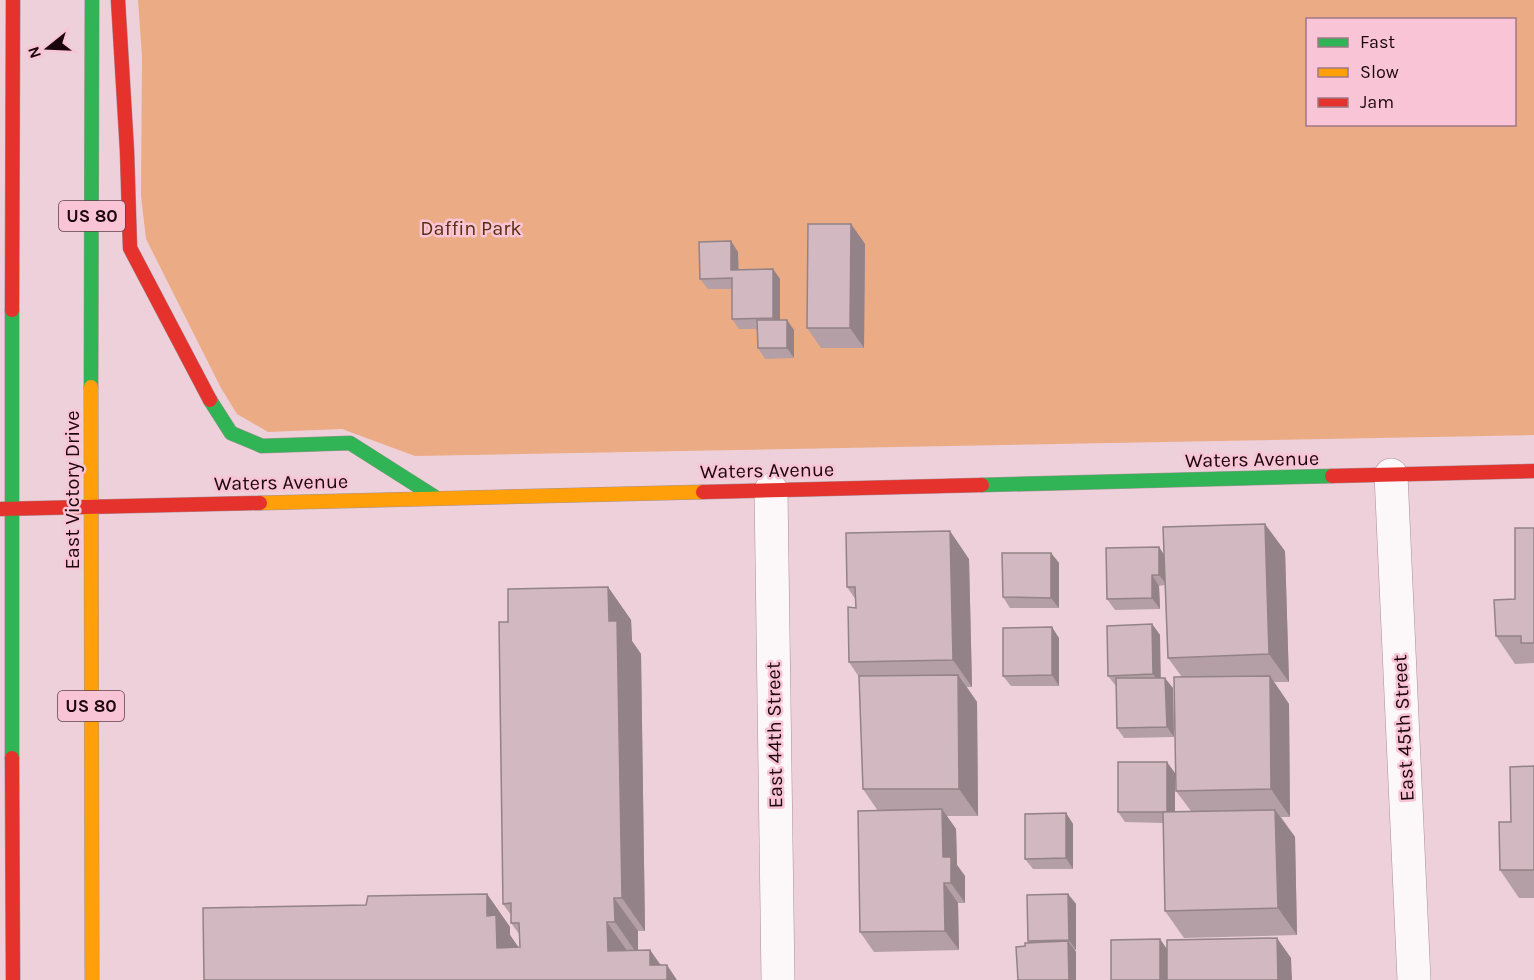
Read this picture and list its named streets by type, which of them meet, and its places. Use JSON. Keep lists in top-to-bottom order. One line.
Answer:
{"streets":{"main road":["US 80","Waters Avenue","East Victory Drive"],"street":["East 45th Street","East 44th Street"]},"crossings":[["Waters Avenue","East Victory Drive"],["Waters Avenue","East 45th Street"],["Waters Avenue","East 44th Street"]],"parks":["Daffin Park"],"legend":["Fast","Slow","Jam"],"north":"left"}
